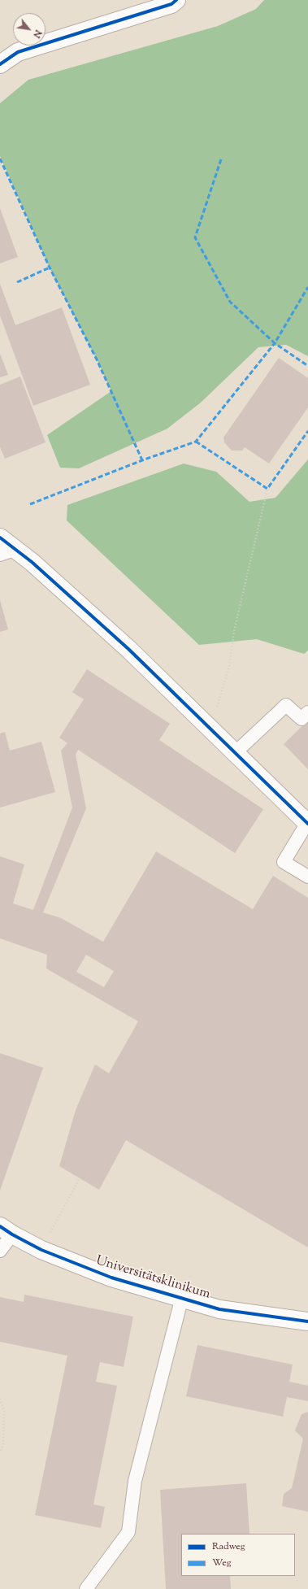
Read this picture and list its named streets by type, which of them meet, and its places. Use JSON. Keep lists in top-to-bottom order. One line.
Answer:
{"streets":{"street":["Universitätsklinikum"]},"legend":["Radweg","Weg"],"north":"bottom right"}
